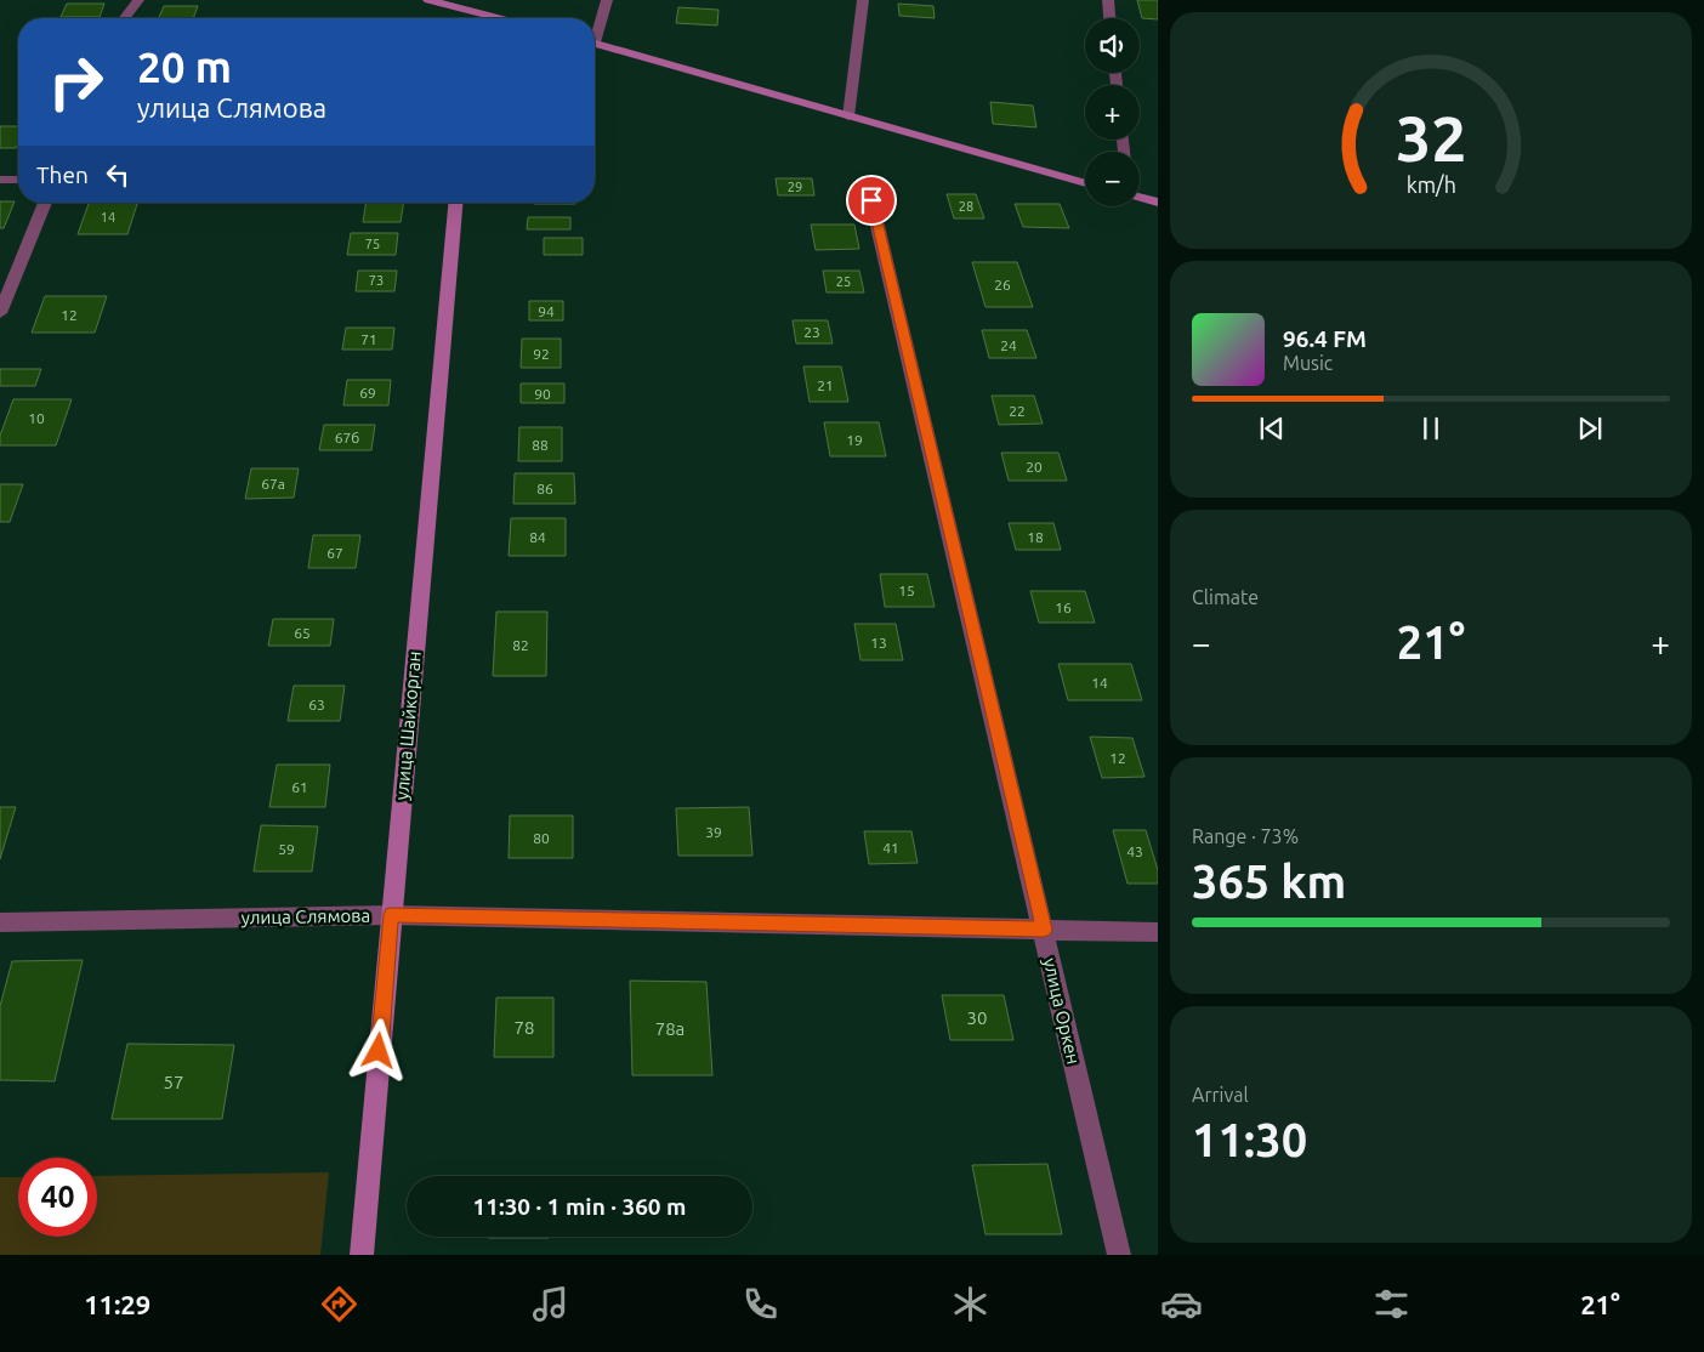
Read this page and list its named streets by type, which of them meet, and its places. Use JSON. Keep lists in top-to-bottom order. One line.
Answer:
{"streets":{"street":["улица Шайкорган","улица Слямова","улица Оркен"]},"crossings":[["улица Шайкорган","улица Слямова"],["улица Слямова","улица Оркен"]],"house_numbers":["29","28","14","75","73","25","26","94","12","23","71","24","92","21","69","90","22","10","67б","19","88","20","67а","86","84","18","67","15","16","65","13","82","14","63","12","61","39","80","41","59","43","30","78","78а","57"],"page":{"map_buttons":["+","−"],"turn":["20 m","улица Слямова"],"then":"Then","song":["96.4 FM","Music"],"tile":["Climate",["Range · 73%","365 km"],["Arrival","11:30"]],"heat":["−","21°","+"],"limit":"40","trip":"11:30 · 1 min · 360 m","tabs":["11:29","21°"],"gauge":["32","km/h"]}}
